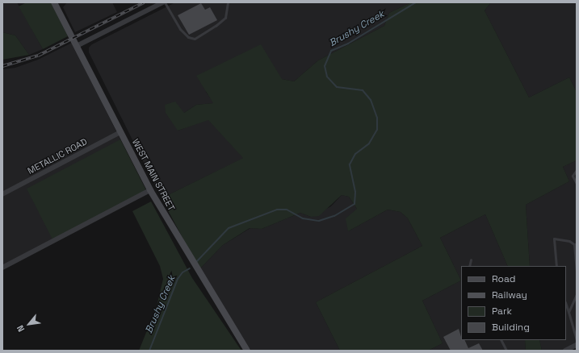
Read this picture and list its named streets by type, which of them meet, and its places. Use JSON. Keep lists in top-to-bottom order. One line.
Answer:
{"streets":{"main road":["WEST MAIN STREET"],"street":["METALLIC ROAD"]},"crossings":[["METALLIC ROAD","WEST MAIN STREET"]],"water":["Brushy Creek"],"legend":["Road","Railway","Park","Building"],"north":"bottom left"}
